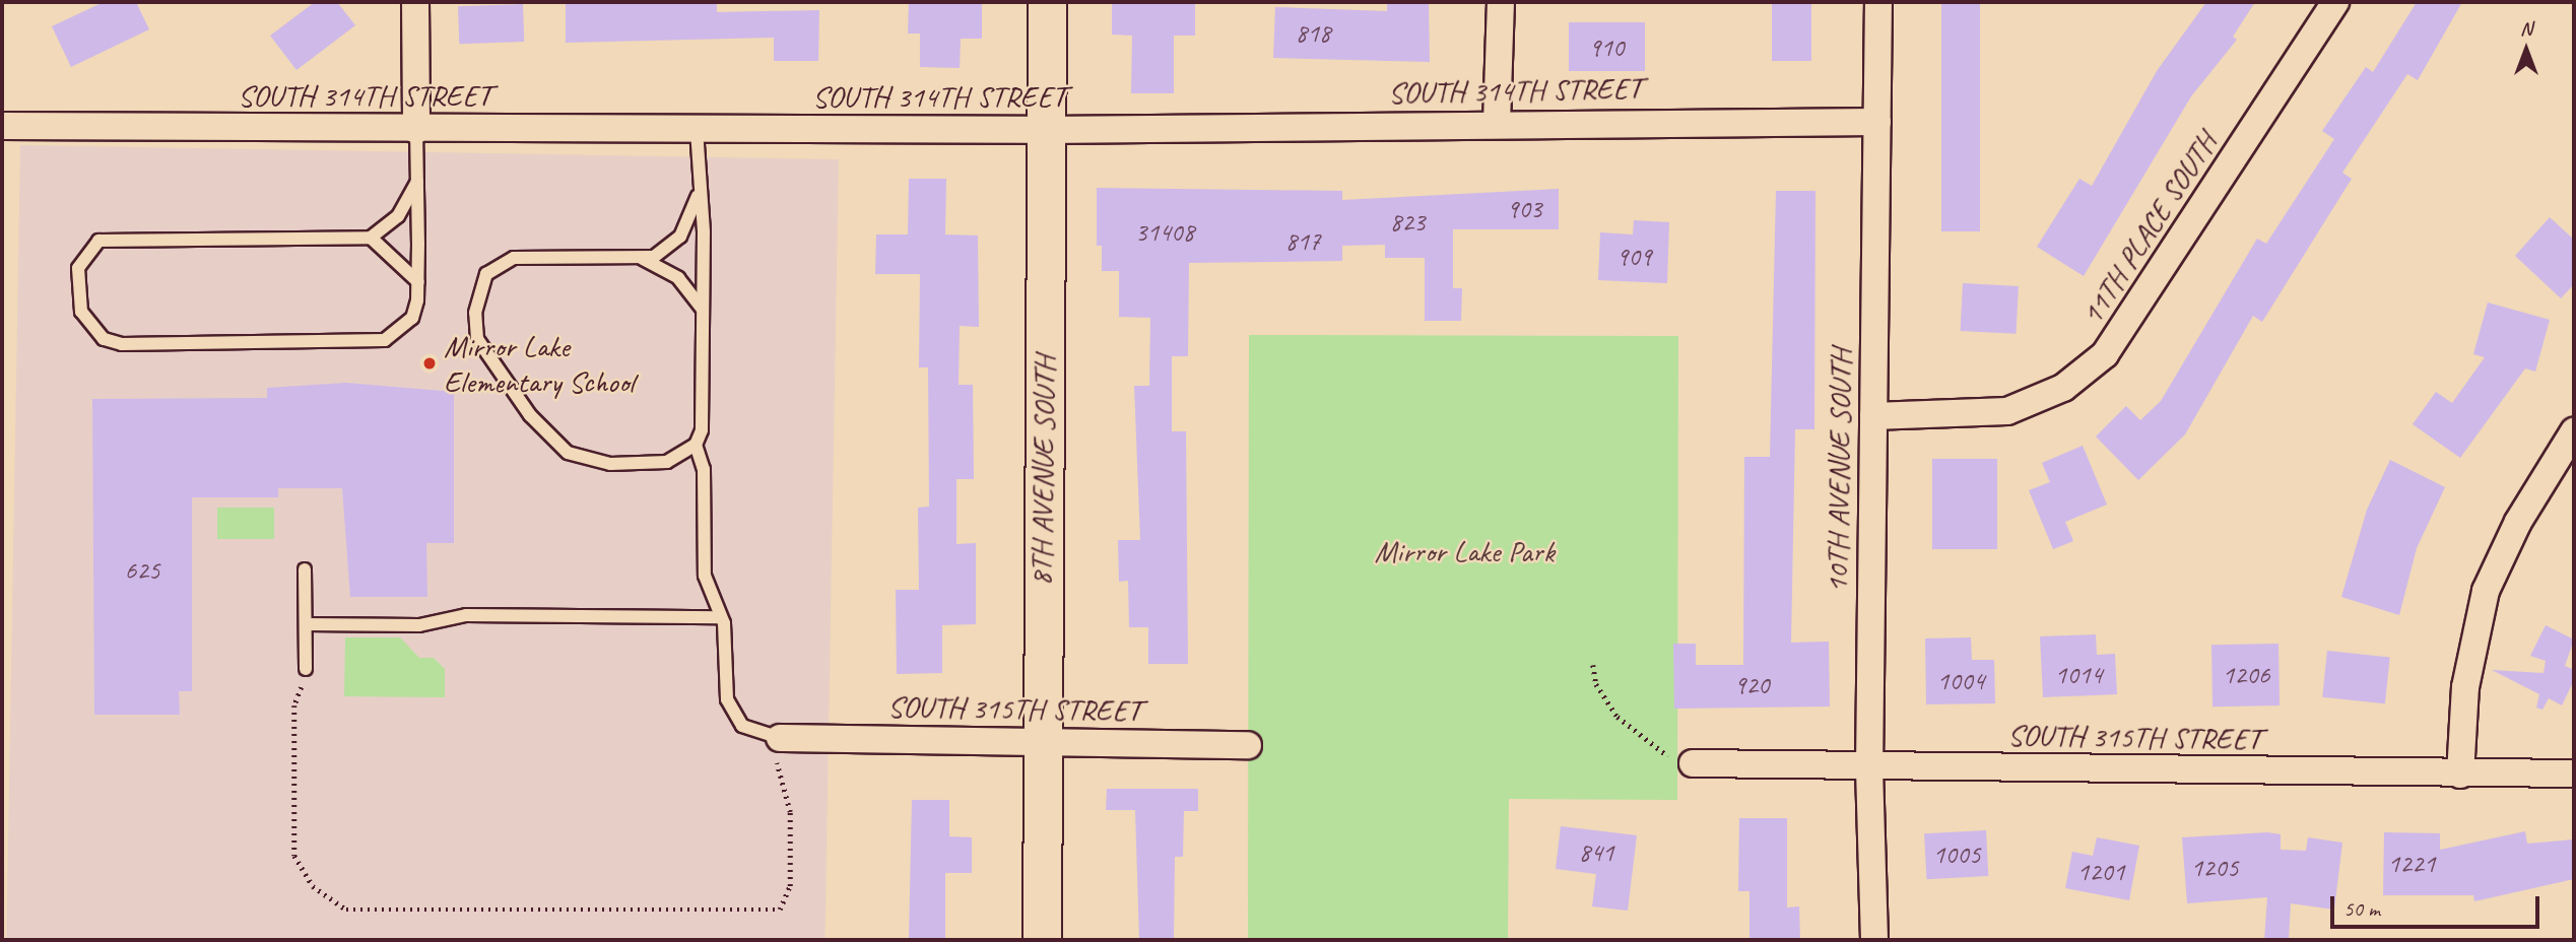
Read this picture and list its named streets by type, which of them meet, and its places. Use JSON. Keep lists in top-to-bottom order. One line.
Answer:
{"streets":{"street":["SOUTH 314TH STREET","11TH PLACE SOUTH","8TH AVENUE SOUTH","10TH AVENUE SOUTH","SOUTH 315TH STREET"]},"crossings":[["SOUTH 314TH STREET","8TH AVENUE SOUTH"],["SOUTH 314TH STREET","10TH AVENUE SOUTH"],["11TH PLACE SOUTH","10TH AVENUE SOUTH"],["8TH AVENUE SOUTH","SOUTH 315TH STREET"],["10TH AVENUE SOUTH","SOUTH 315TH STREET"]],"parks":["Mirror Lake Park"],"places":["Mirror Lake Elementary School"],"house_numbers":["818","910","903","823","31408","817","909","625","1014","1206","1004","920","841","1005","1221","1205","1201"],"scale_bar":"50 m","north":"top"}
